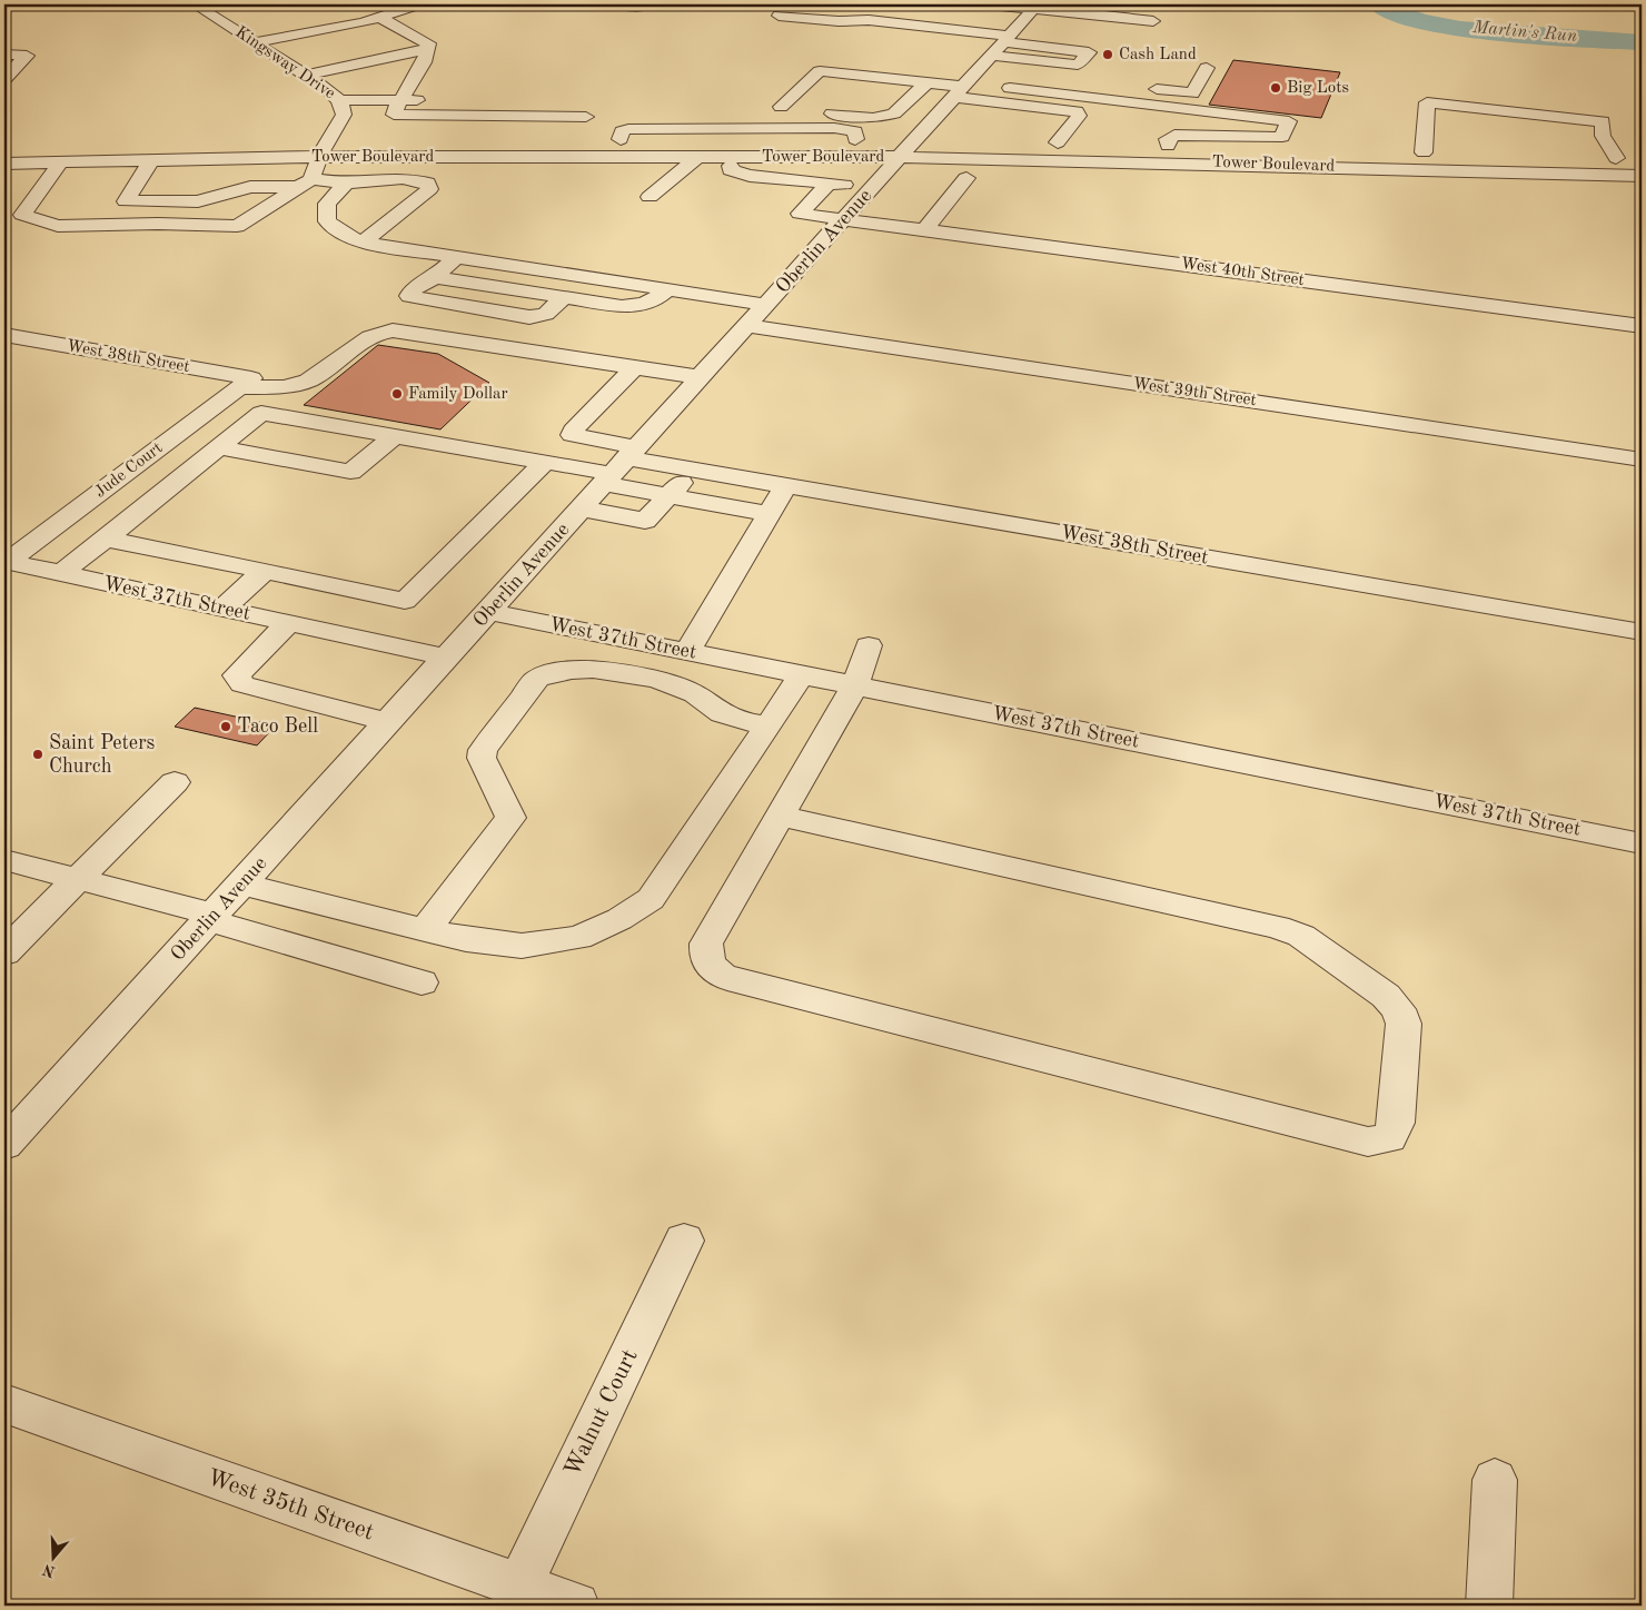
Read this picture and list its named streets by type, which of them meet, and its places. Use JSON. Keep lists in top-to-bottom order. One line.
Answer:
{"streets":{"street":["Kingsway Drive","Tower Boulevard","Oberlin Avenue","West 40th Street","West 38th Street","West 39th Street","Jude Court","West 37th Street","Walnut Court","West 35th Street"]},"crossings":[["Kingsway Drive","Tower Boulevard"],["Tower Boulevard","Oberlin Avenue"],["Oberlin Avenue","West 40th Street"],["Oberlin Avenue","West 38th Street"],["Oberlin Avenue","West 39th Street"],["Oberlin Avenue","West 37th Street"],["West 38th Street","Jude Court"],["Jude Court","West 37th Street"],["Walnut Court","West 35th Street"]],"water":["Martin's Run"],"places":["Cash Land","Big Lots","Family Dollar","Taco Bell","Saint Peters Church"],"north":"bottom"}
